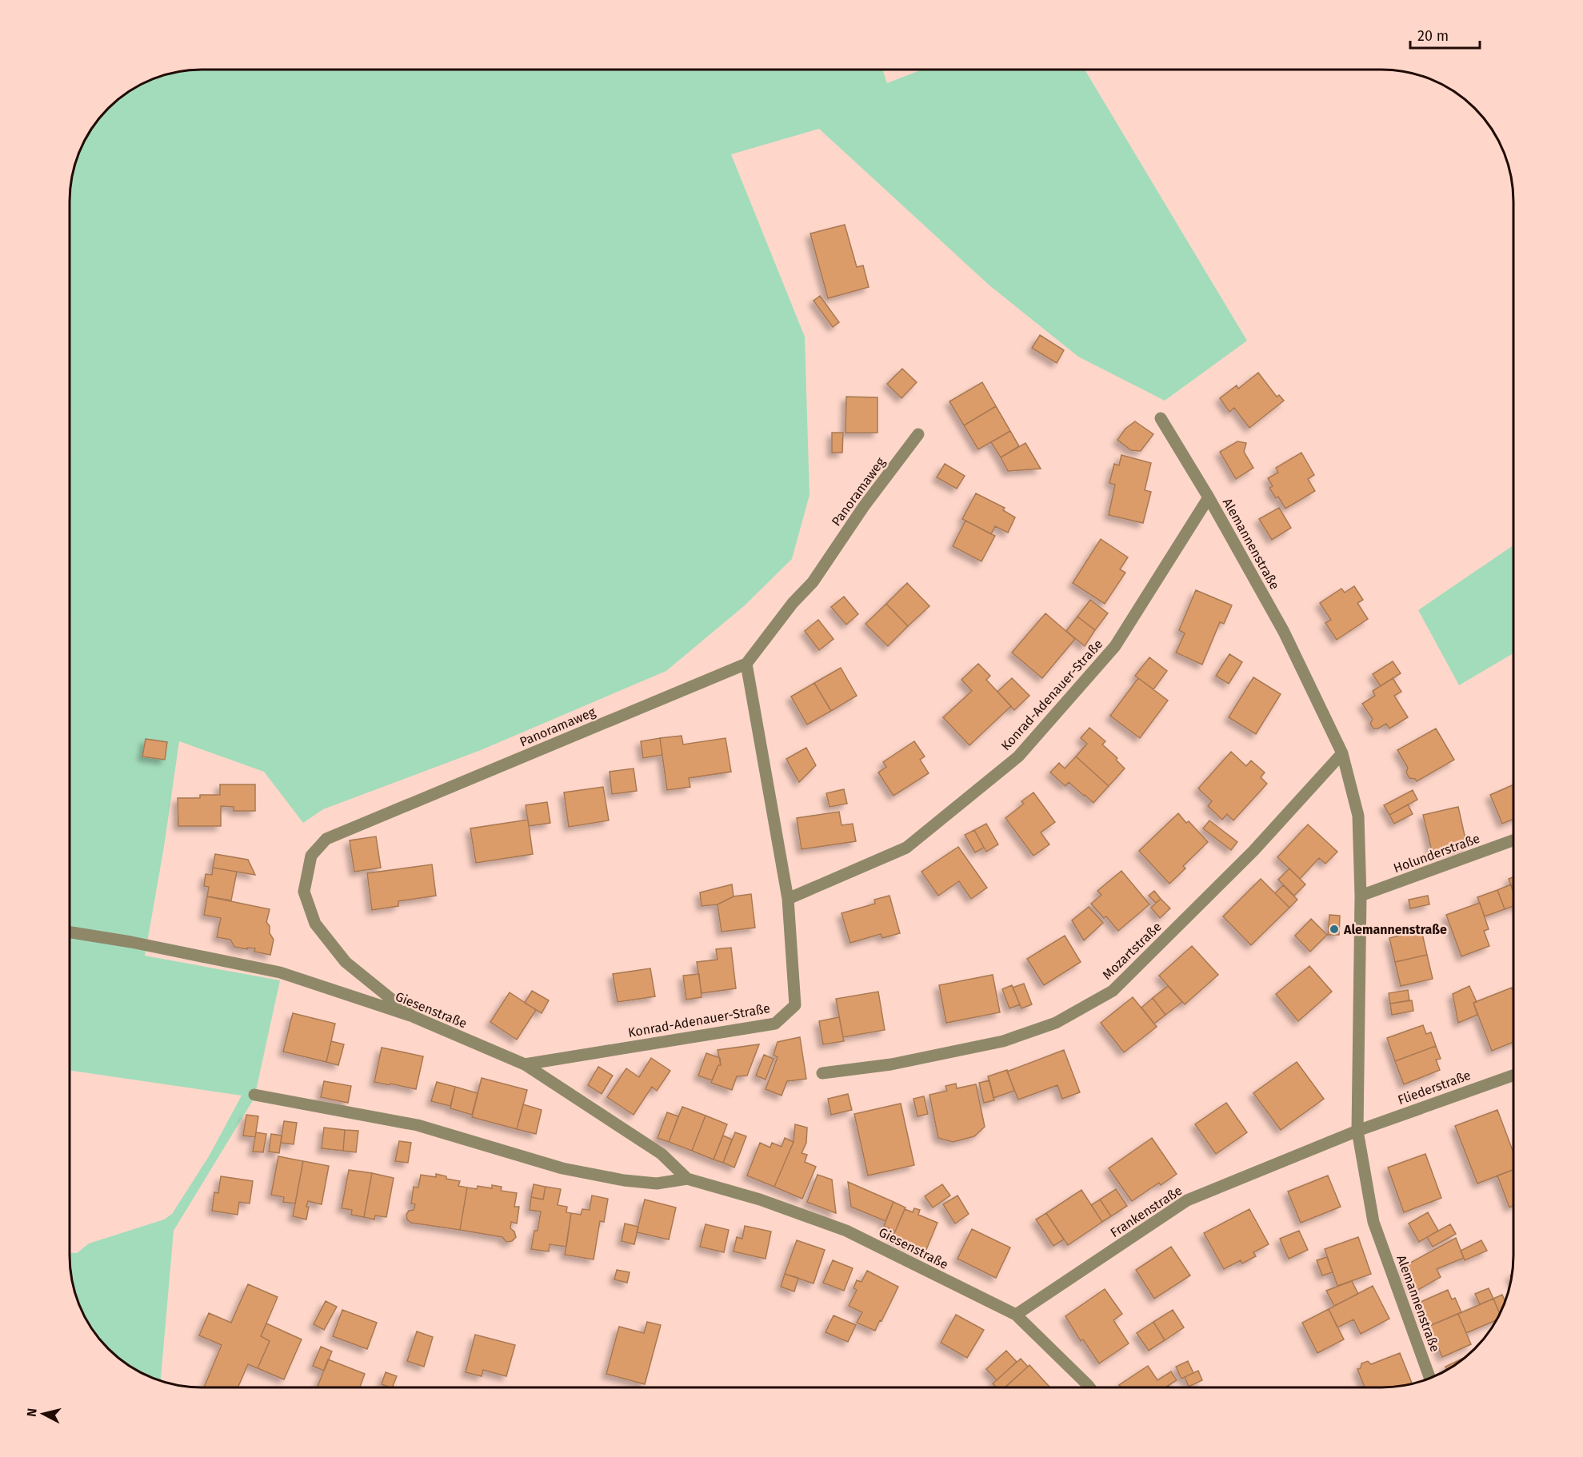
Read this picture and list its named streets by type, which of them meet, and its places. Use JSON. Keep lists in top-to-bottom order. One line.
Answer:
{"streets":{"street":["Panoramaweg","Alemannenstraße","Konrad-Adenauer-Straße","Holunderstraße","Mozartstraße","Giesenstraße","Fliederstraße","Frankenstraße"]},"crossings":[["Panoramaweg","Konrad-Adenauer-Straße"],["Panoramaweg","Giesenstraße"],["Alemannenstraße","Konrad-Adenauer-Straße"],["Alemannenstraße","Holunderstraße"],["Alemannenstraße","Mozartstraße"],["Alemannenstraße","Fliederstraße"],["Alemannenstraße","Frankenstraße"],["Konrad-Adenauer-Straße","Giesenstraße"],["Giesenstraße","Frankenstraße"],["Fliederstraße","Frankenstraße"]],"places":["Alemannenstraße"],"scale_bar":"20 m","north":"left"}
